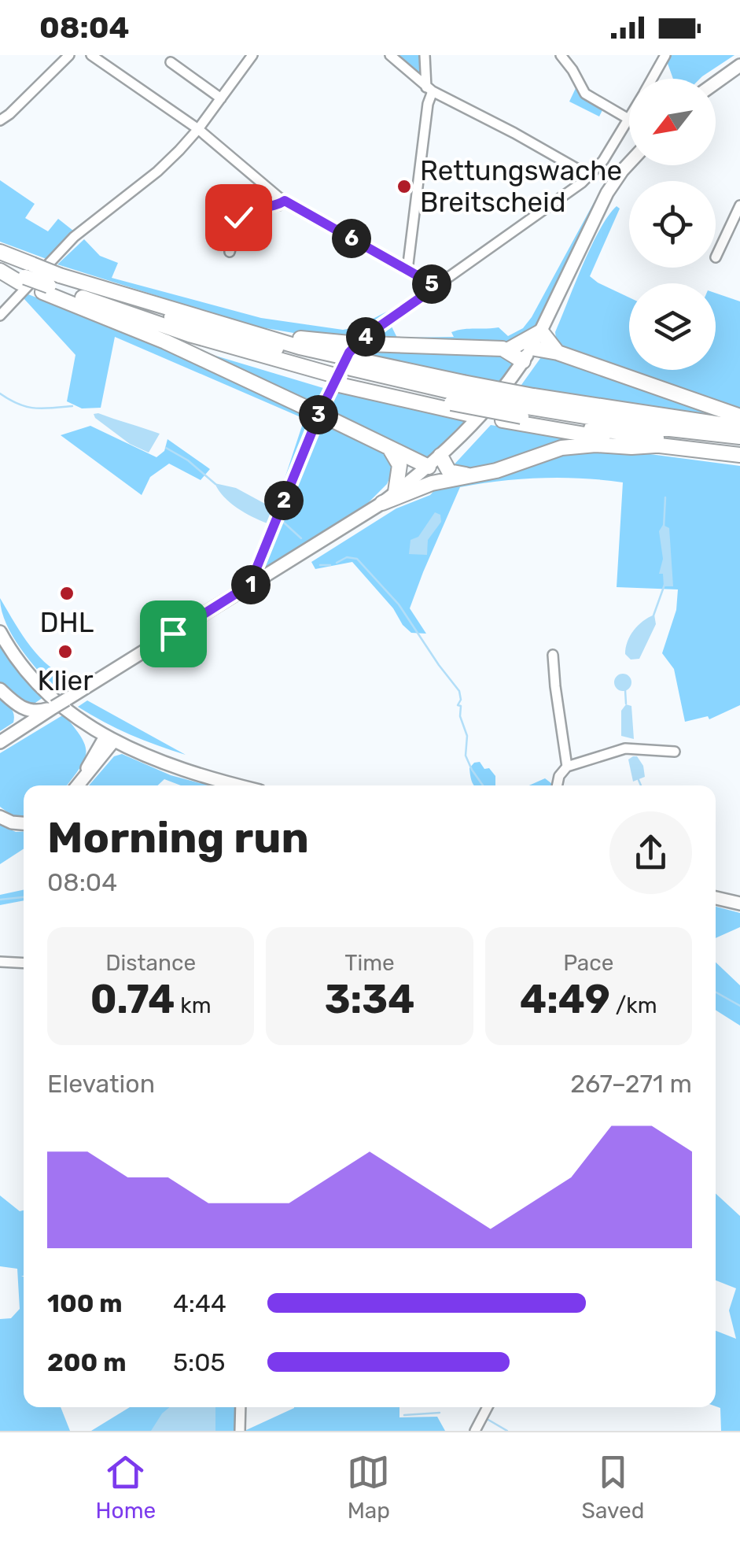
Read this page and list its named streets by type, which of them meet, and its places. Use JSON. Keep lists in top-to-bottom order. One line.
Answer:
{"places":["Rettungswache Breitscheid","DHL","Klier"],"north":"bottom left","page":{"status":"08:04","pins":["6","5","4","3","2","1"],"heading":["Morning run","08:04"],"stats":[["Distance","0.74 km"],["Time","3:34"],["Pace","4:49 /km"]],"chart":["Elevation","267–271 m"],"list":[{"name":"100 m","note":"4:44"},{"name":"200 m","note":"5:05"}],"tabs":["Home","Map","Saved"]}}
